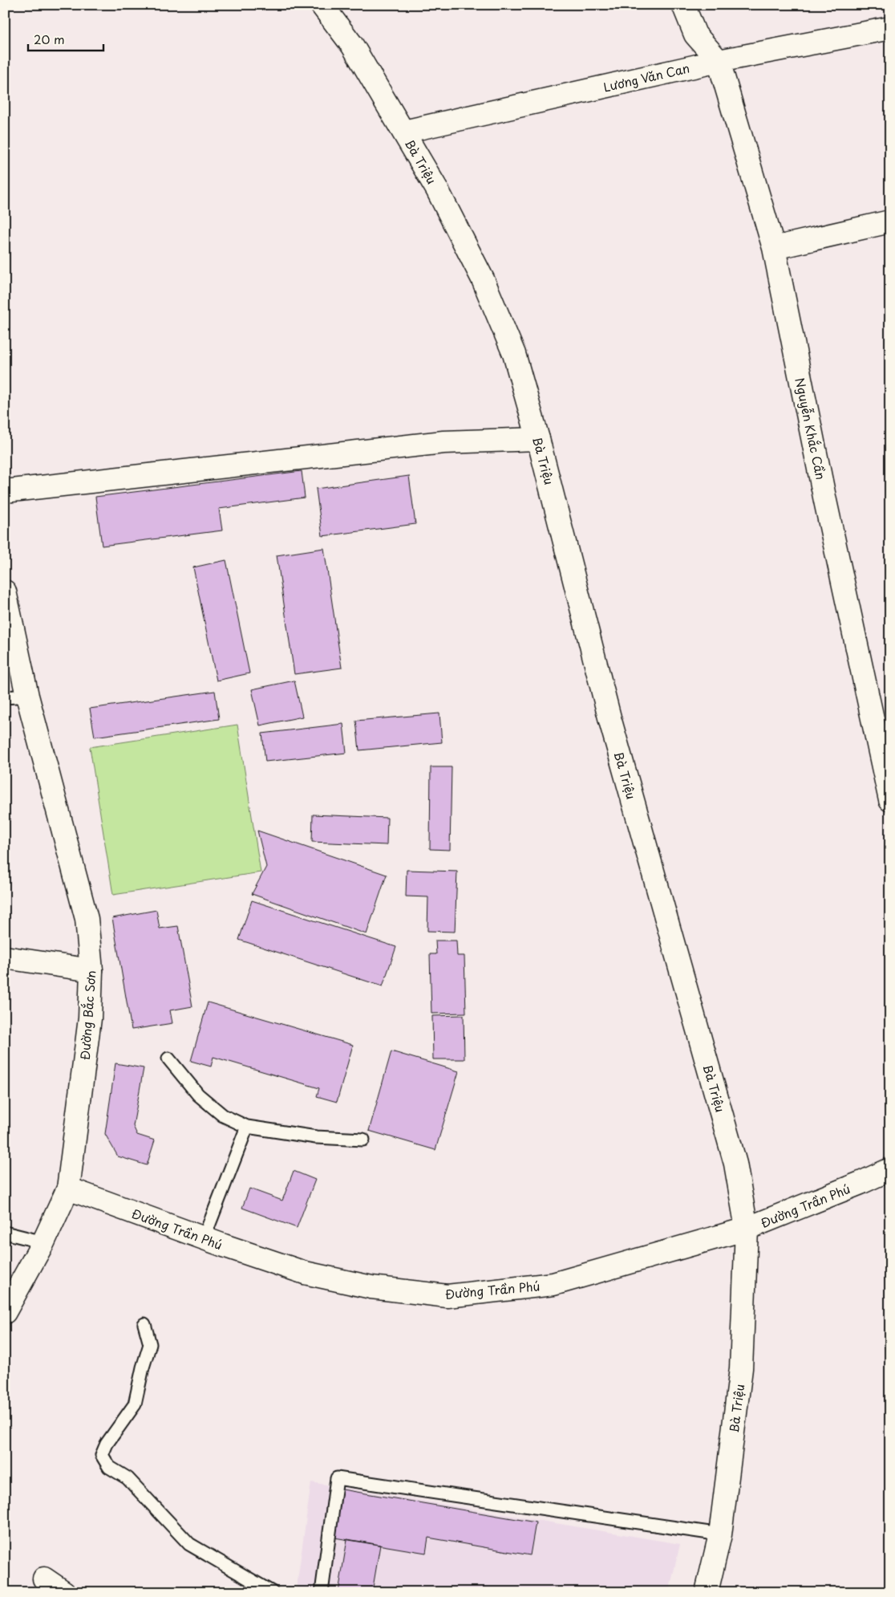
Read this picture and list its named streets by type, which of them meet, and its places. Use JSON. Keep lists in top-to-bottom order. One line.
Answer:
{"streets":{"street":["Lương Văn Can","Bà Triệu","Nguyễn Khắc Cần","Đường Bắc Sơn","Đường Trần Phú"]},"crossings":[["Lương Văn Can","Bà Triệu"],["Lương Văn Can","Nguyễn Khắc Cần"],["Bà Triệu","Đường Trần Phú"],["Đường Bắc Sơn","Đường Trần Phú"]],"scale_bar":"20 m"}
